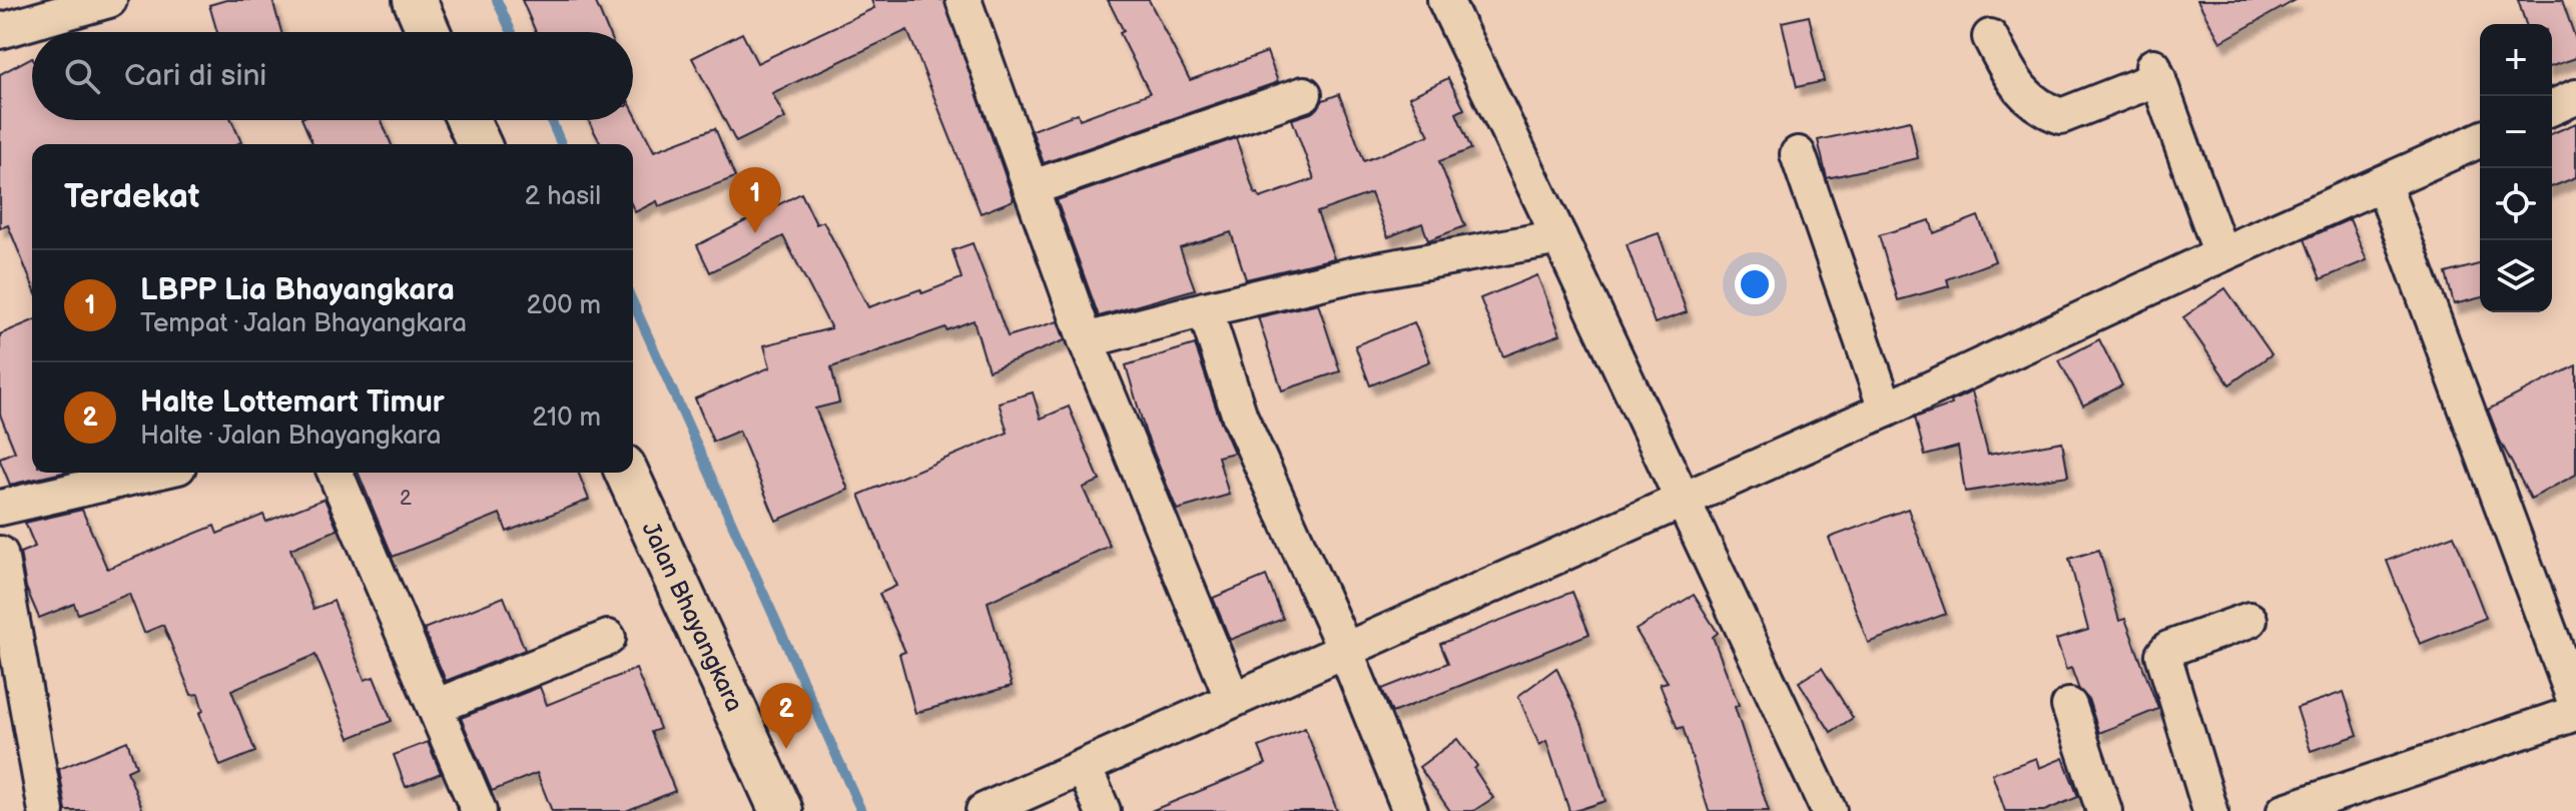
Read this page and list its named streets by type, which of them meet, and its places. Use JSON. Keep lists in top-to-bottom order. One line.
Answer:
{"streets":{"main road":["Jalan Bhayangkara"]},"house_numbers":["2"],"page":{"map_buttons":["+","−"],"search":"Cari di sini","heading":["Terdekat","2 hasil"],"pins":["1","2"],"list":[{"mark":"1","name":"LBPP Lia Bhayangkara","note":"Tempat · Jalan Bhayangkara","value":"200 m"},{"mark":"2","name":"Halte Lottemart Timur","note":"Halte · Jalan Bhayangkara","value":"210 m"}]}}
